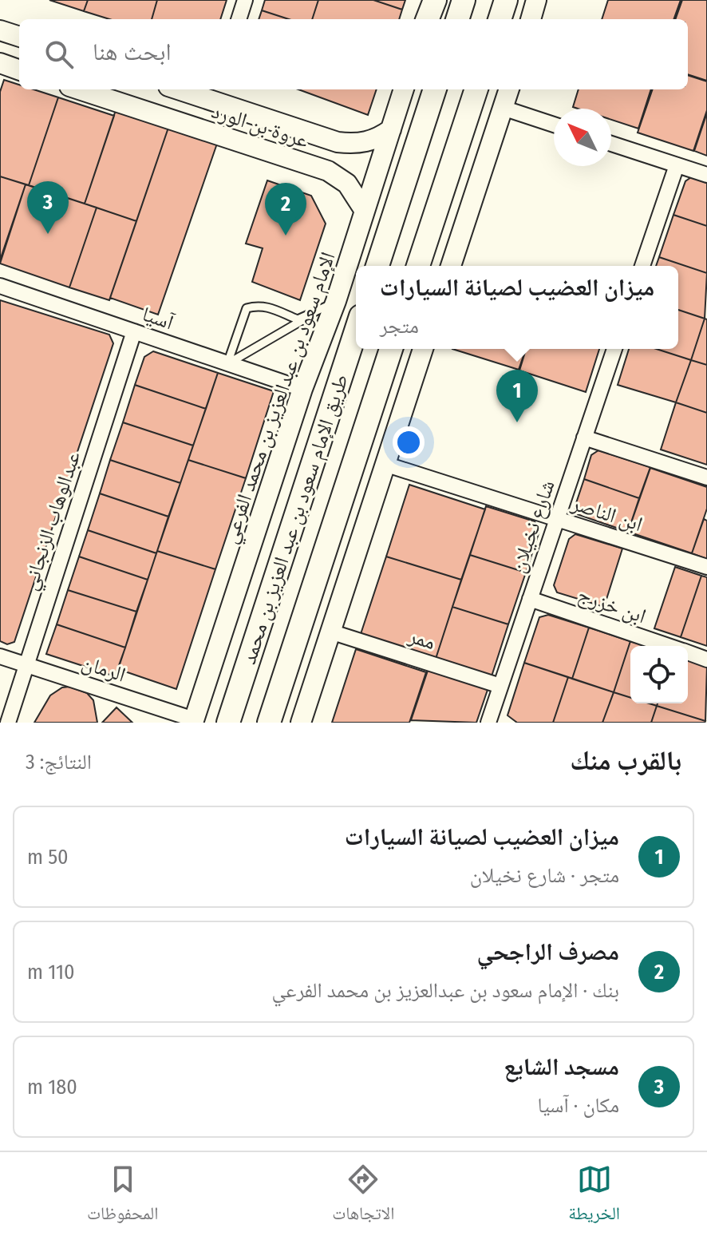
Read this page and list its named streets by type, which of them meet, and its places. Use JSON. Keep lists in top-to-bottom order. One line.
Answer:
{"streets":{"main road":["طريق الإمام سعود بن عبد العزيز بن محمد"],"street":["عروة بن الورد","آسيا","الإمام سعود بن عبدالعزيز بن محمد الفرعي","ابن الناصر","عبدالوهاب الزنجاني","شارع نخيلان","ابن خزرج","ممر","الرمان"]},"crossings":[["عروة بن الورد","الإمام سعود بن عبدالعزيز بن محمد الفرعي"],["آسيا","الإمام سعود بن عبدالعزيز بن محمد الفرعي"],["آسيا","عبدالوهاب الزنجاني"],["الإمام سعود بن عبدالعزيز بن محمد الفرعي","الرمان"],["ابن الناصر","شارع نخيلان"],["عبدالوهاب الزنجاني","الرمان"],["شارع نخيلان","ابن خزرج"],["شارع نخيلان","ممر"]],"north":"top left","page":{"search":"ابحث هنا","pins":["3","2","1"],"popup":["ميزان العضيب لصيانة السيارات","متجر"],"heading":["بالقرب منك","النتائج: 3"],"list":[{"mark":"1","name":"ميزان العضيب لصيانة السيارات","note":"متجر · شارع نخيلان","value":"50 m"},{"mark":"2","name":"مصرف الراجحي","note":"بنك · الإمام سعود بن عبدالعزيز بن محمد الفرعي","value":"110 m"},{"mark":"3","name":"مسجد الشايع","note":"مكان · آسيا","value":"180 m"}],"nav":["الخريطة","الاتجاهات","المحفوظات"]}}
